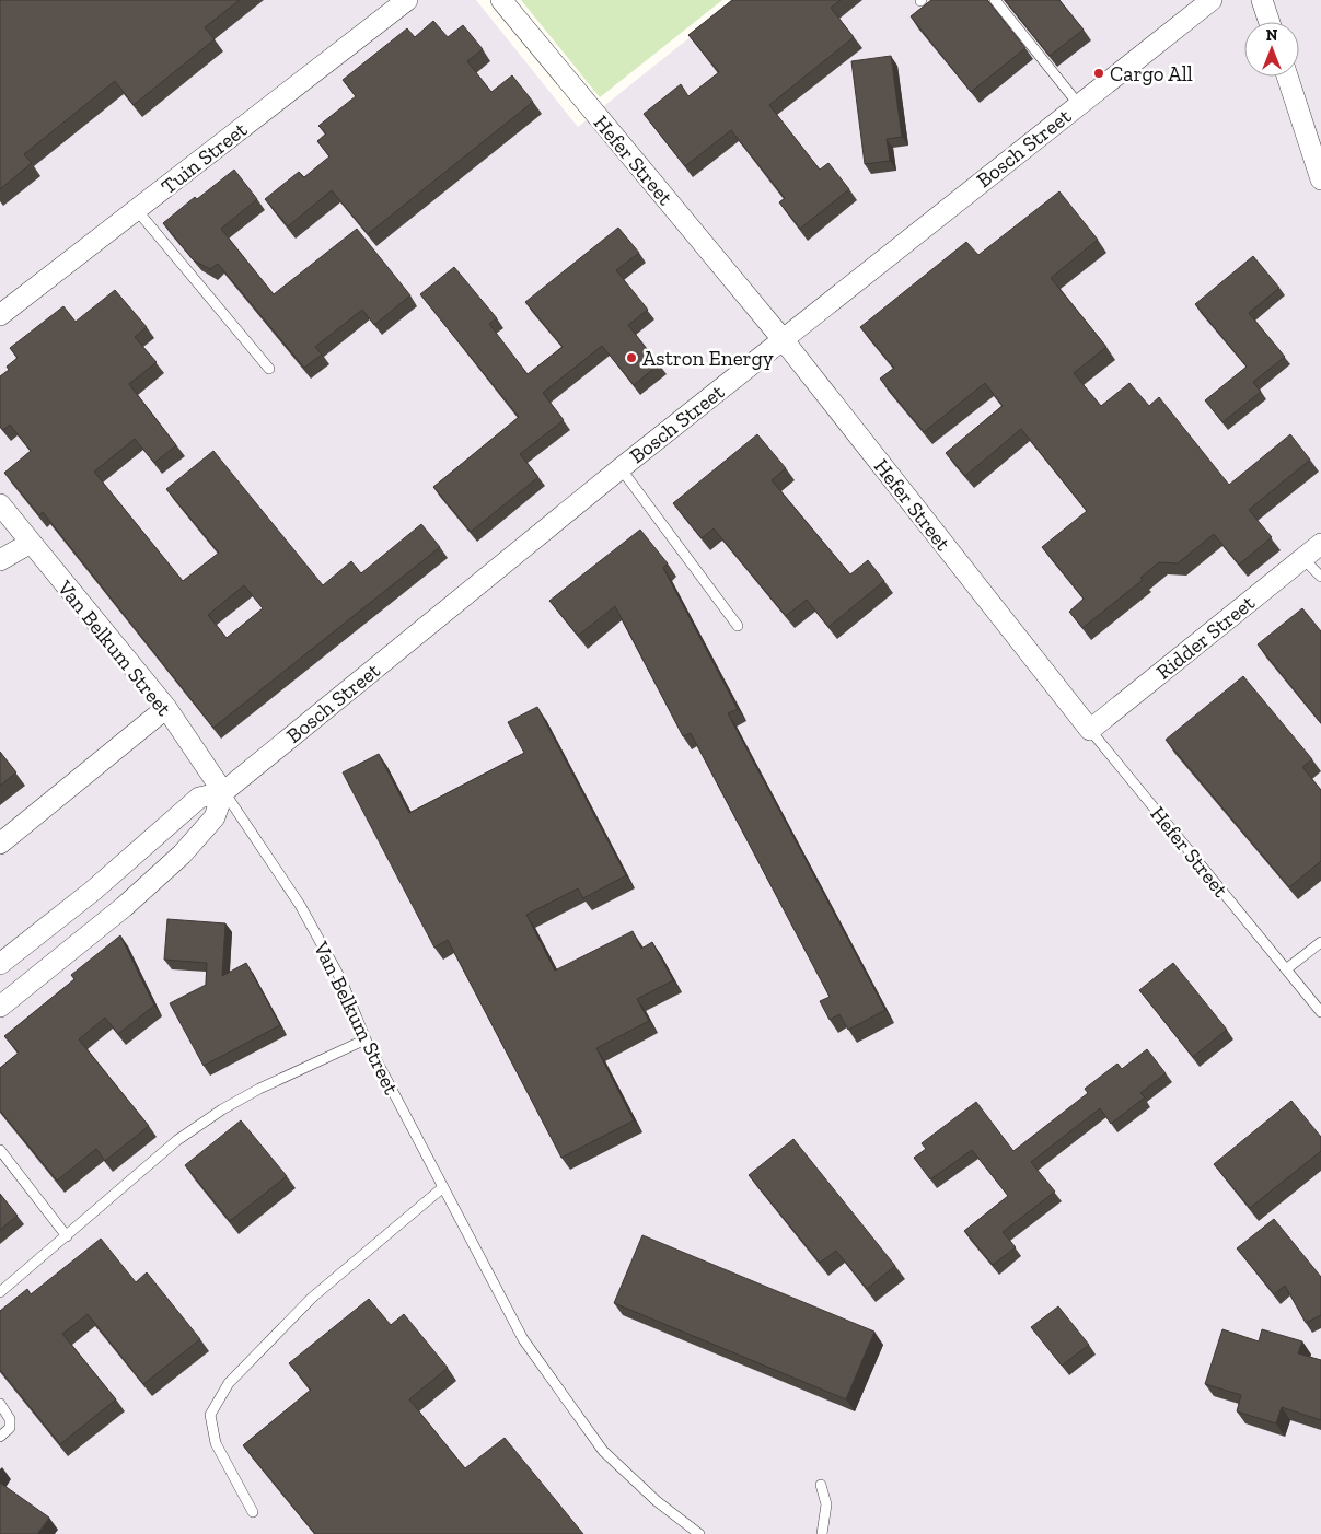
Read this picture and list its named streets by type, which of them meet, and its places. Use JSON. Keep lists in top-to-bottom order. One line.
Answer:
{"streets":{"street":["Bosch Street","Tuin Street","Hefer Street","Ridder Street","Van Belkum Street"]},"crossings":[["Bosch Street","Hefer Street"],["Bosch Street","Van Belkum Street"],["Hefer Street","Ridder Street"]],"places":["Cargo All","Astron Energy"],"north":"top"}
